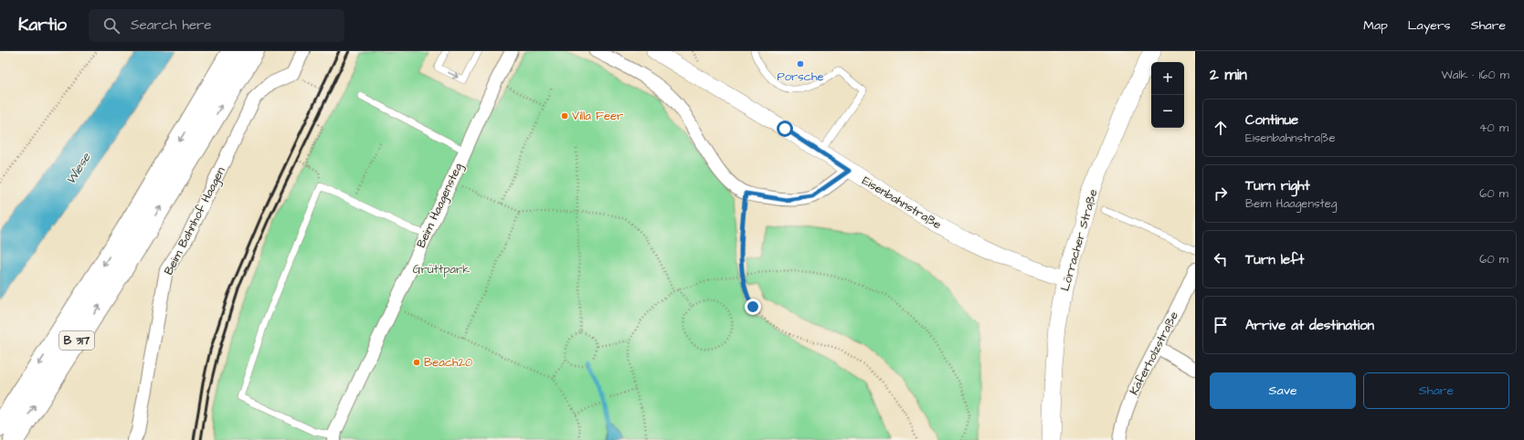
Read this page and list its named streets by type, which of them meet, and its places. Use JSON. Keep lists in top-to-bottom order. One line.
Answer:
{"streets":{"main road":["Lörracher Straße","B 317"],"street":["Eisenbahnstraße","Beim Haagensteg","Beim Bahnhof Haagen","Käferholzstraße"]},"crossings":[["Eisenbahnstraße","Lörracher Straße"]],"water":["Wiese"],"parks":["Grüttpark"],"places":["Porsche","Villa Feer","Beach20"],"page":{"header":"Kartio","search":"Search here","nav":["Map","Layers","Share"],"heading":["2 min","Walk · 160 m"],"map_buttons":["+","−"],"list":[["Continue","Eisenbahnstraße","40 m"],["Turn right","Beim Haagensteg","60 m"],["Turn left","60 m"],"Arrive at destination"],"buttons":["Save","Share"]}}
